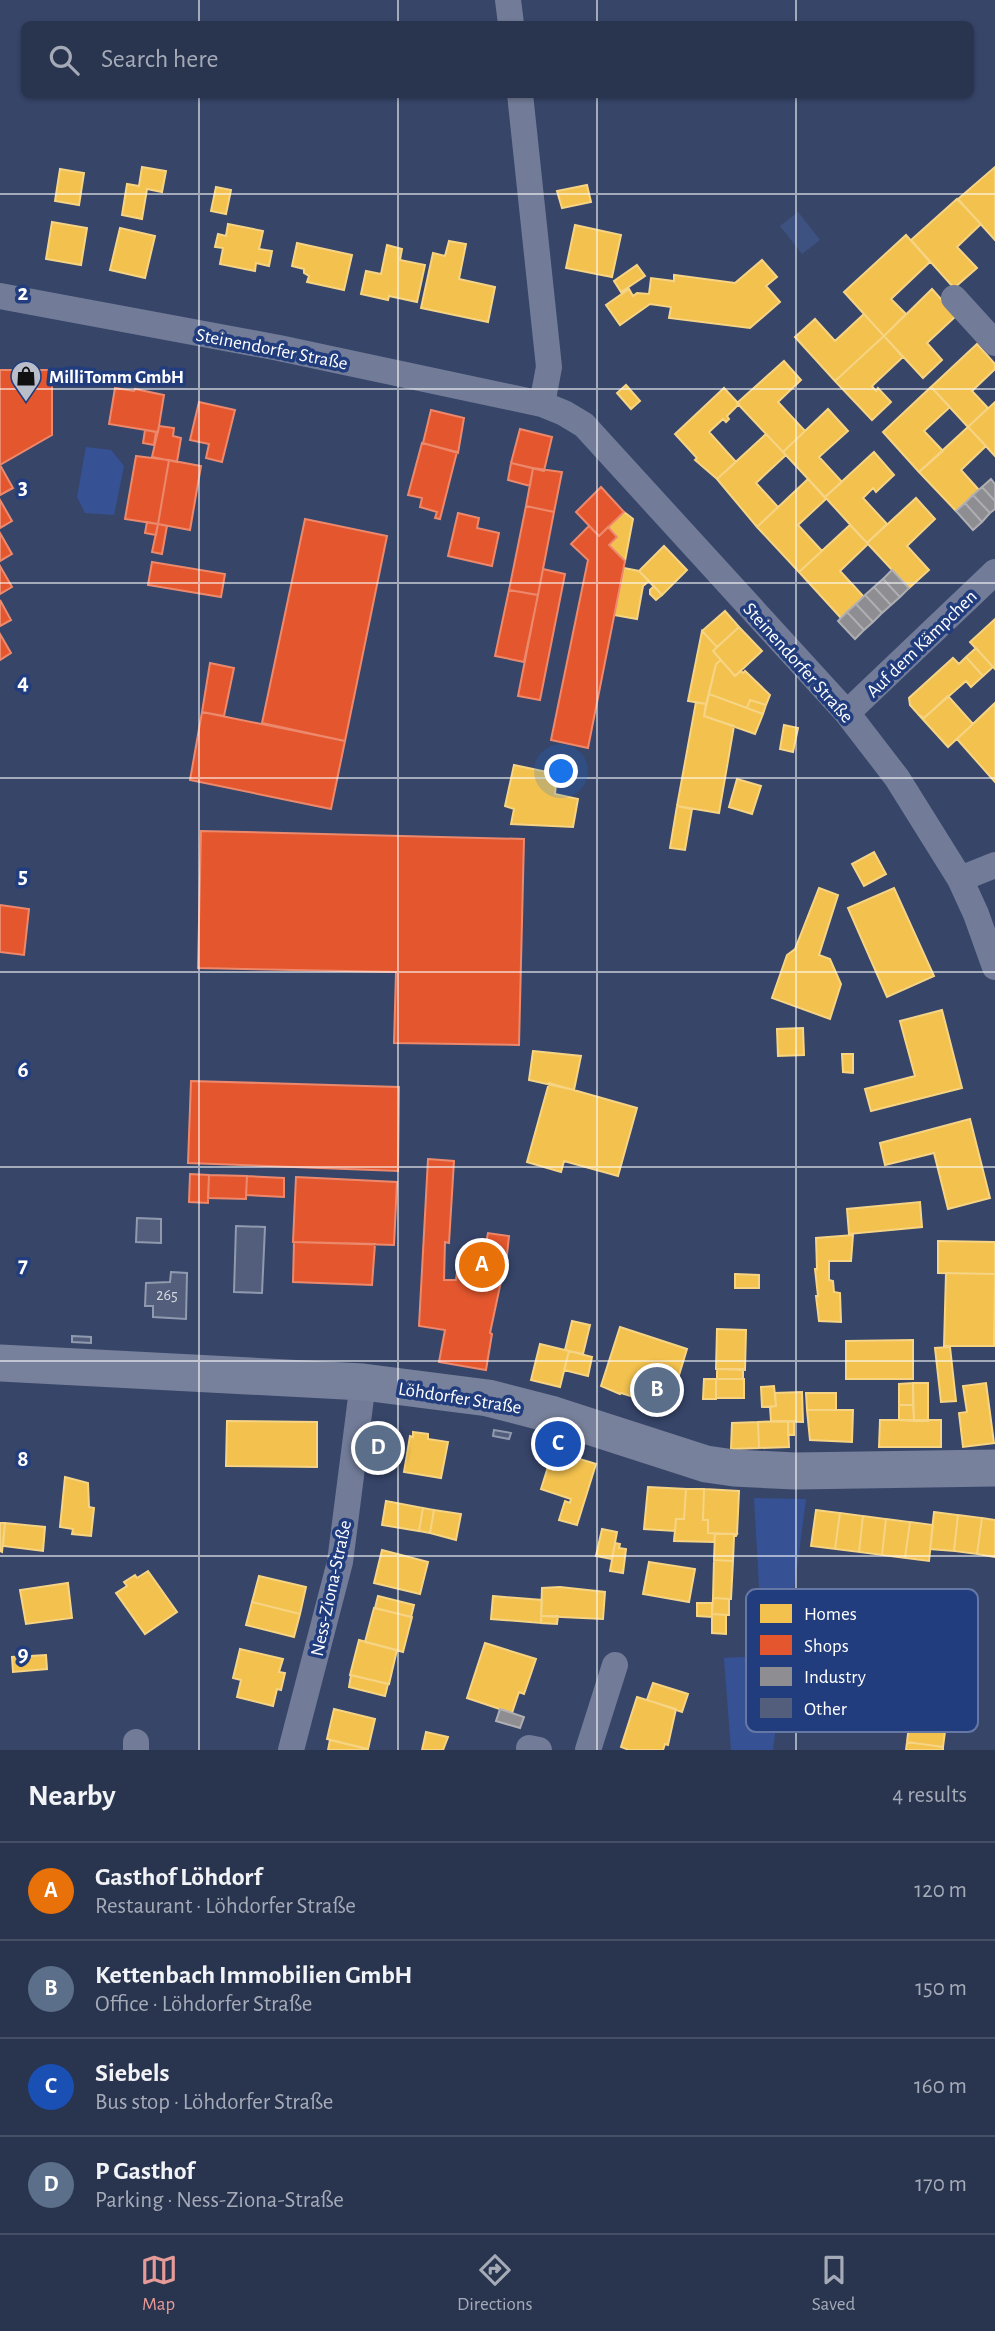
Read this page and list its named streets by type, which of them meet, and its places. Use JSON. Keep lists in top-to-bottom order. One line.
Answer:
{"streets":{"main road":["Löhdorfer Straße"],"street":["Steinendorfer Straße","Auf dem Kämpchen","Ness-Ziona-Straße"]},"crossings":[["Steinendorfer Straße","Auf dem Kämpchen"],["Löhdorfer Straße","Ness-Ziona-Straße"]],"places":{"shop":["MilliTomm GmbH"]},"house_numbers":["265"],"legend":["Homes","Shops","Industry","Other"],"page":{"search":"Search here","pins":["A","B","C","D"],"heading":["Nearby","4 results"],"list":[{"mark":"A","name":"Gasthof Löhdorf","note":"Restaurant · Löhdorfer Straße","value":"120 m"},{"mark":"B","name":"Kettenbach Immobilien GmbH","note":"Office · Löhdorfer Straße","value":"150 m"},{"mark":"C","name":"Siebels","note":"Bus stop · Löhdorfer Straße","value":"160 m"},{"mark":"D","name":"P Gasthof","note":"Parking · Ness-Ziona-Straße","value":"170 m"}],"nav":["Map","Directions","Saved"]},"grid":{"rows":["2","3","4","5","6","7","8","9"]}}
